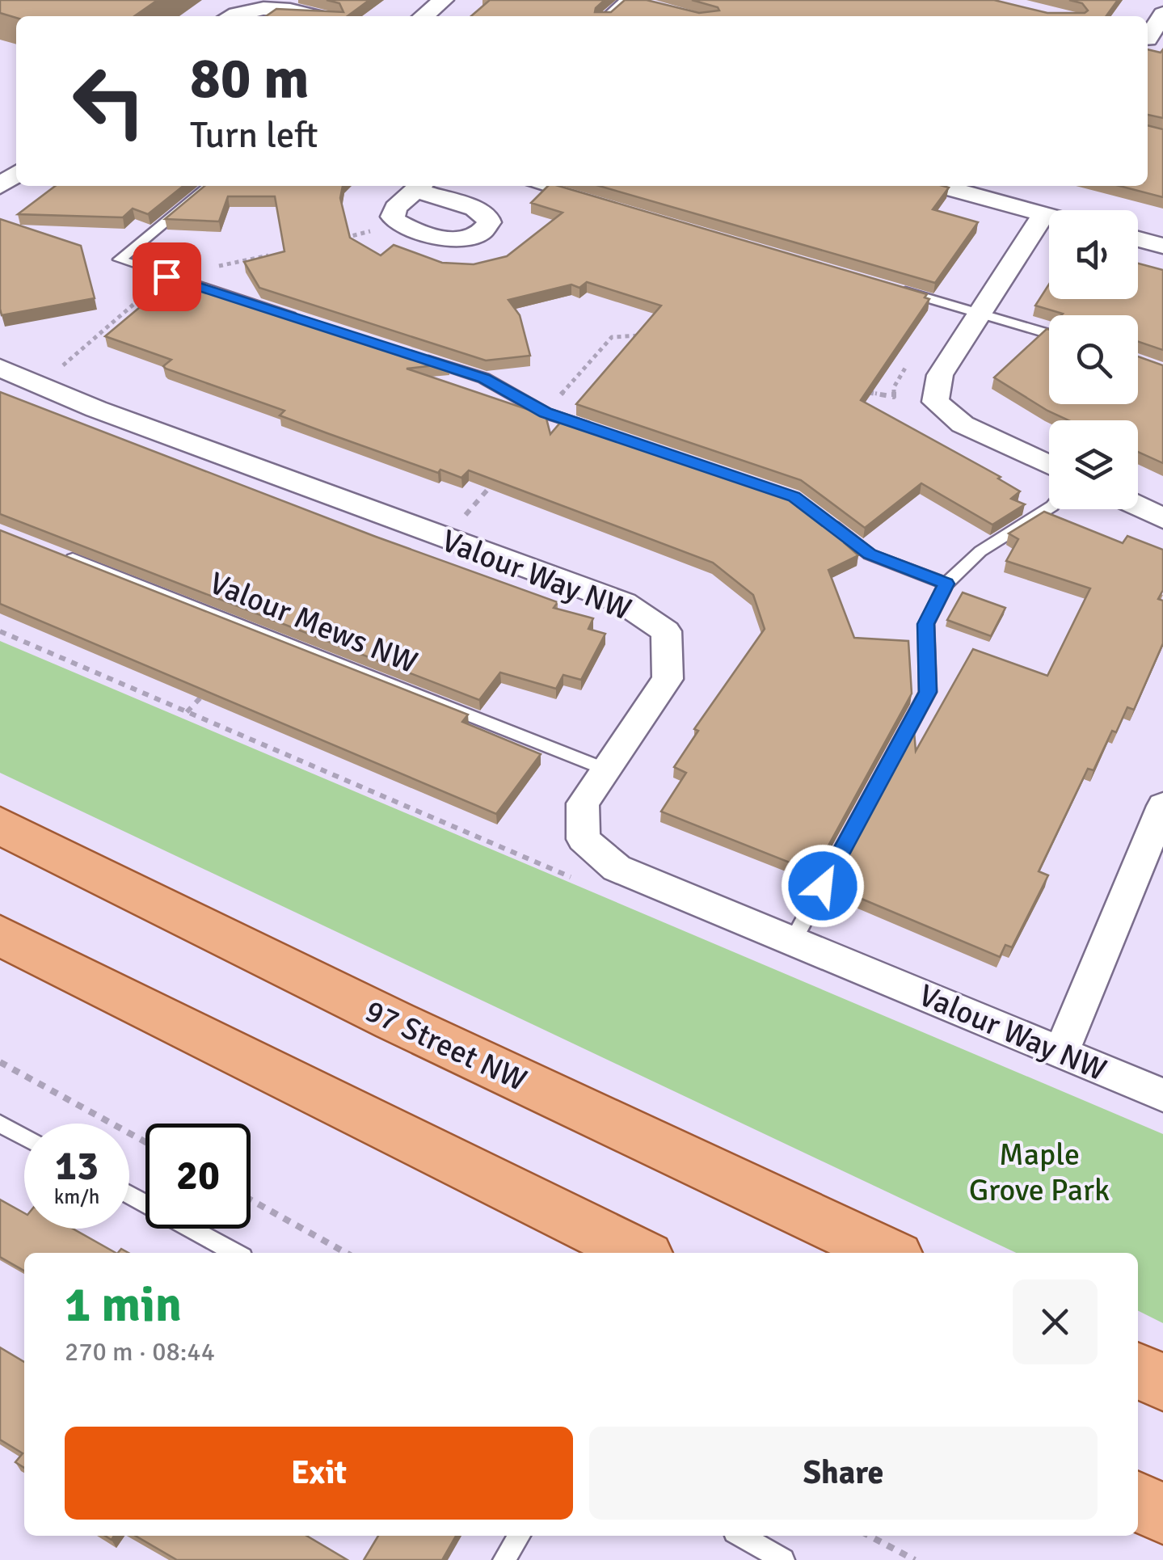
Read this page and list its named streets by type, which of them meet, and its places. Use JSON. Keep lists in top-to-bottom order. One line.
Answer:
{"streets":{"main road":["97 Street NW"],"street":["Valour Way NW"],"lane":["Valour Mews NW"]},"crossings":[["Valour Way NW","Valour Mews NW"]],"parks":["Maple Grove Park"],"page":{"turn":["80 m","Turn left"],"speed":"13 km/h","limit":"20","heading":["1 min","270 m · 08:44"],"buttons":["Exit","Share"]}}
